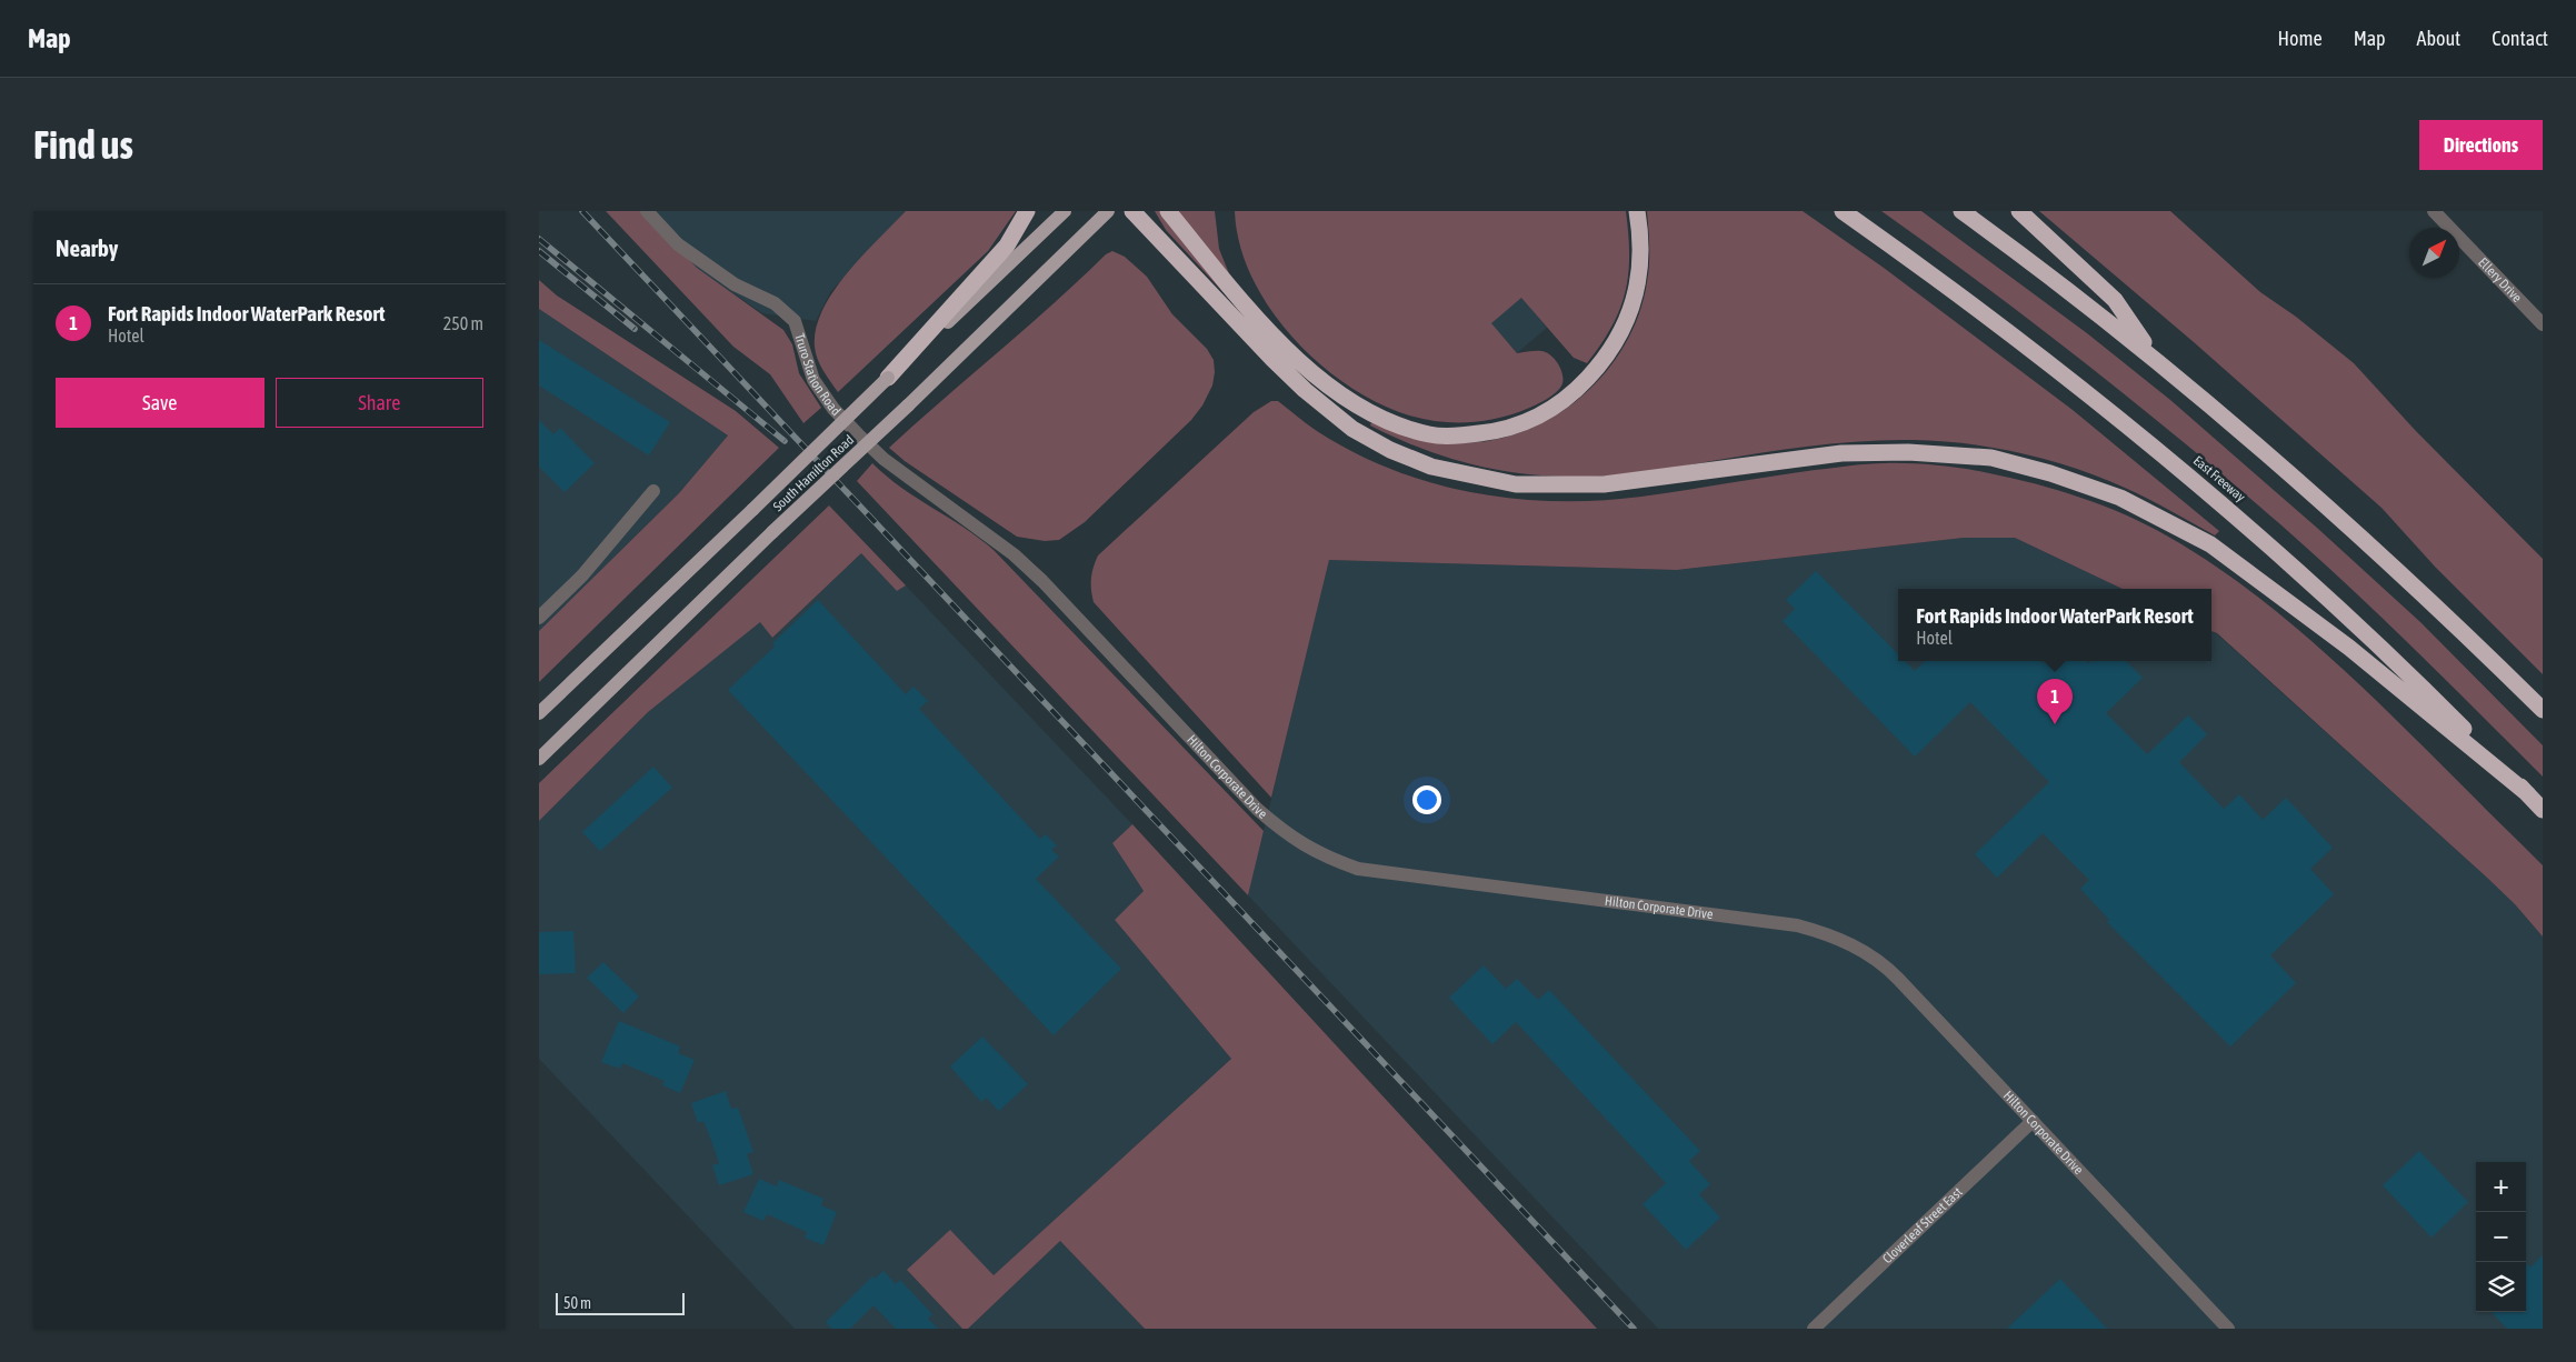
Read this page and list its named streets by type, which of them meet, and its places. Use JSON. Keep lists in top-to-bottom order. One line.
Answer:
{"streets":{"highway":["East Freeway"],"main road":["South Hamilton Road"],"street":["Ellery Drive","Truro Station Road","Hilton Corporate Drive","Cloverleaf Street East"]},"crossings":[["Truro Station Road","Hilton Corporate Drive"],["Hilton Corporate Drive","Cloverleaf Street East"]],"scale_bar":"50 m","north":"top right","page":{"header":"Map","nav":["Home","Map","About","Contact"],"buttons":["Directions",["Save","Share"]],"title":"Find us","heading":"Nearby","list":[{"mark":"1","name":"Fort Rapids Indoor WaterPark Resort","note":"Hotel","value":"250 m"}],"popup":["Fort Rapids Indoor WaterPark Resort","Hotel"],"pins":"1","map_buttons":["+","−"],"scale":"50 m"}}
